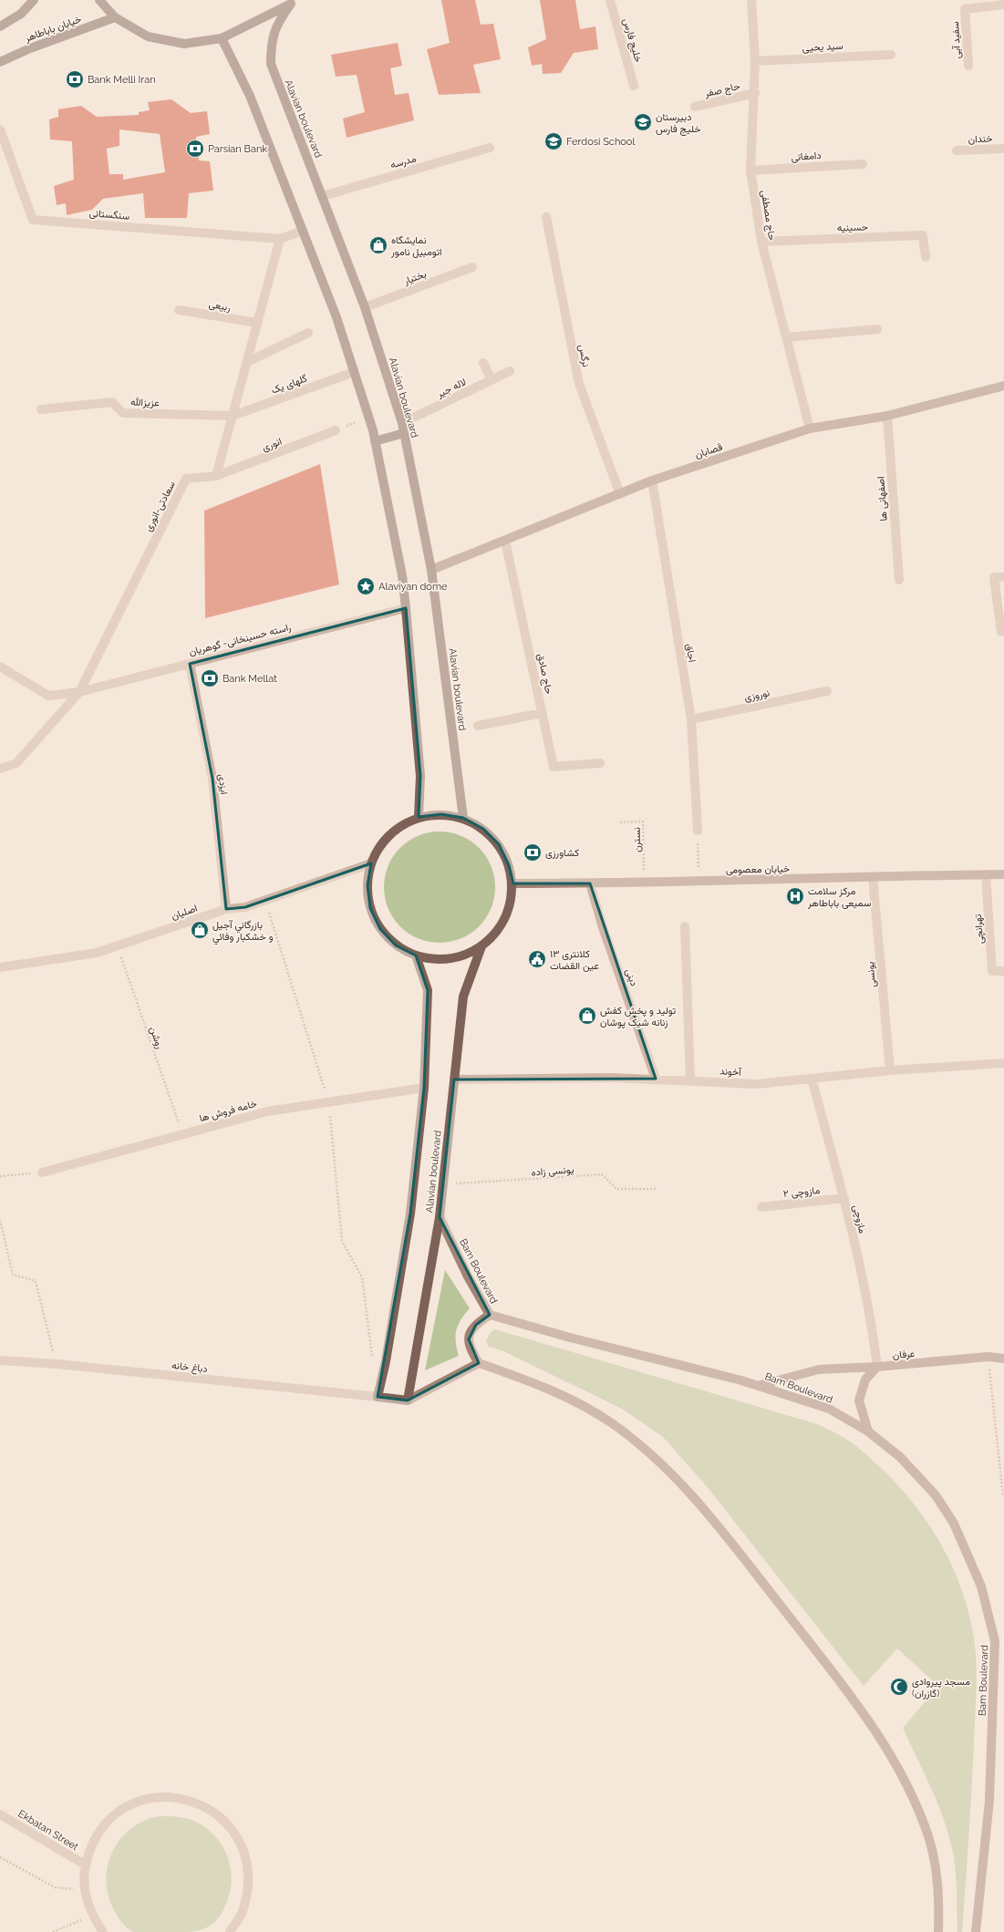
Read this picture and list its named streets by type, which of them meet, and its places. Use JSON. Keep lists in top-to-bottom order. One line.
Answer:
{"streets":{"main road":["خیابان باباطاهر","Alavian boulevard","قصابان","خیابان معصومی","Bam Boulevard","عرفان"],"street":["خلیج فارس","سفید آبی","سید یحیی","حاج صفر","خندان","دامغانی","مدرسه","سنگستانی","حاج مصطفی","حسینیه","بختیار","ربیعی","نرگس","گلهای یک","لاله جیر","عزیزالله","انوری","اصفهانی ها","سعادتی-انوری","راسته حسینخانی- گوهریان","اجاق","حاج صادق","نوروزی","ایزدی","اصلیان","تهرانچی","یونسی","دینی","آخوند","خامه فروش ها","مازوچی ۲","مازوچی","دباغ خانه","Ekbatan Street"],"path":["نسترن","روشن","یونسی زاده"]},"crossings":[["سید یحیی","حاج مصطفی"],["حاج صفر","حاج مصطفی"],["Alavian boulevard","مدرسه"],["Alavian boulevard","بختیار"],["Alavian boulevard","لاله جیر"],["Alavian boulevard","قصابان"],["Alavian boulevard","آخوند"],["Alavian boulevard","خامه فروش ها"],["Alavian boulevard","یونسی زاده"],["Alavian boulevard","Bam Boulevard"],["Alavian boulevard","دباغ خانه"],["دامغانی","حاج مصطفی"],["حاج مصطفی","حسینیه"],["حاج مصطفی","قصابان"],["نرگس","قصابان"],["گلهای یک","عزیزالله"],["انوری","سعادتی-انوری"],["قصابان","اصفهانی ها"],["قصابان","اجاق"],["قصابان","حاج صادق"],["سعادتی-انوری","راسته حسینخانی- گوهریان"],["راسته حسینخانی- گوهریان","ایزدی"],["اجاق","نوروزی"],["ایزدی","اصلیان"],["نسترن","خیابان معصومی"],["خیابان معصومی","تهرانچی"],["خیابان معصومی","یونسی"],["خیابان معصومی","دینی"],["اصلیان","روشن"],["یونسی","آخوند"],["دینی","آخوند"],["روشن","خامه فروش ها"],["آخوند","مازوچی"],["مازوچی ۲","مازوچی"],["مازوچی","عرفان"],["Bam Boulevard","عرفان"]],"places":{"bank":["Bank Melli Iran","Parsian Bank","Bank Mellat","کشاورزی"],"school or university":["دبیرستان خلیج فارس","Ferdosi School"],"shop":["نمایشگاه اتومبیل نامور","بازرگاني آجيل و خشكبار وفائي","تولید و پخش کفش زنانه شیک پوشان"],"place":["Alaviyan dome"],"hospital":["مرکز سلامت سمیعی باباطاهر"],"public building":["کلانتری ۱۳ عین القضات"],"mosque":["مسجد پیروادی (گازران)"]}}
